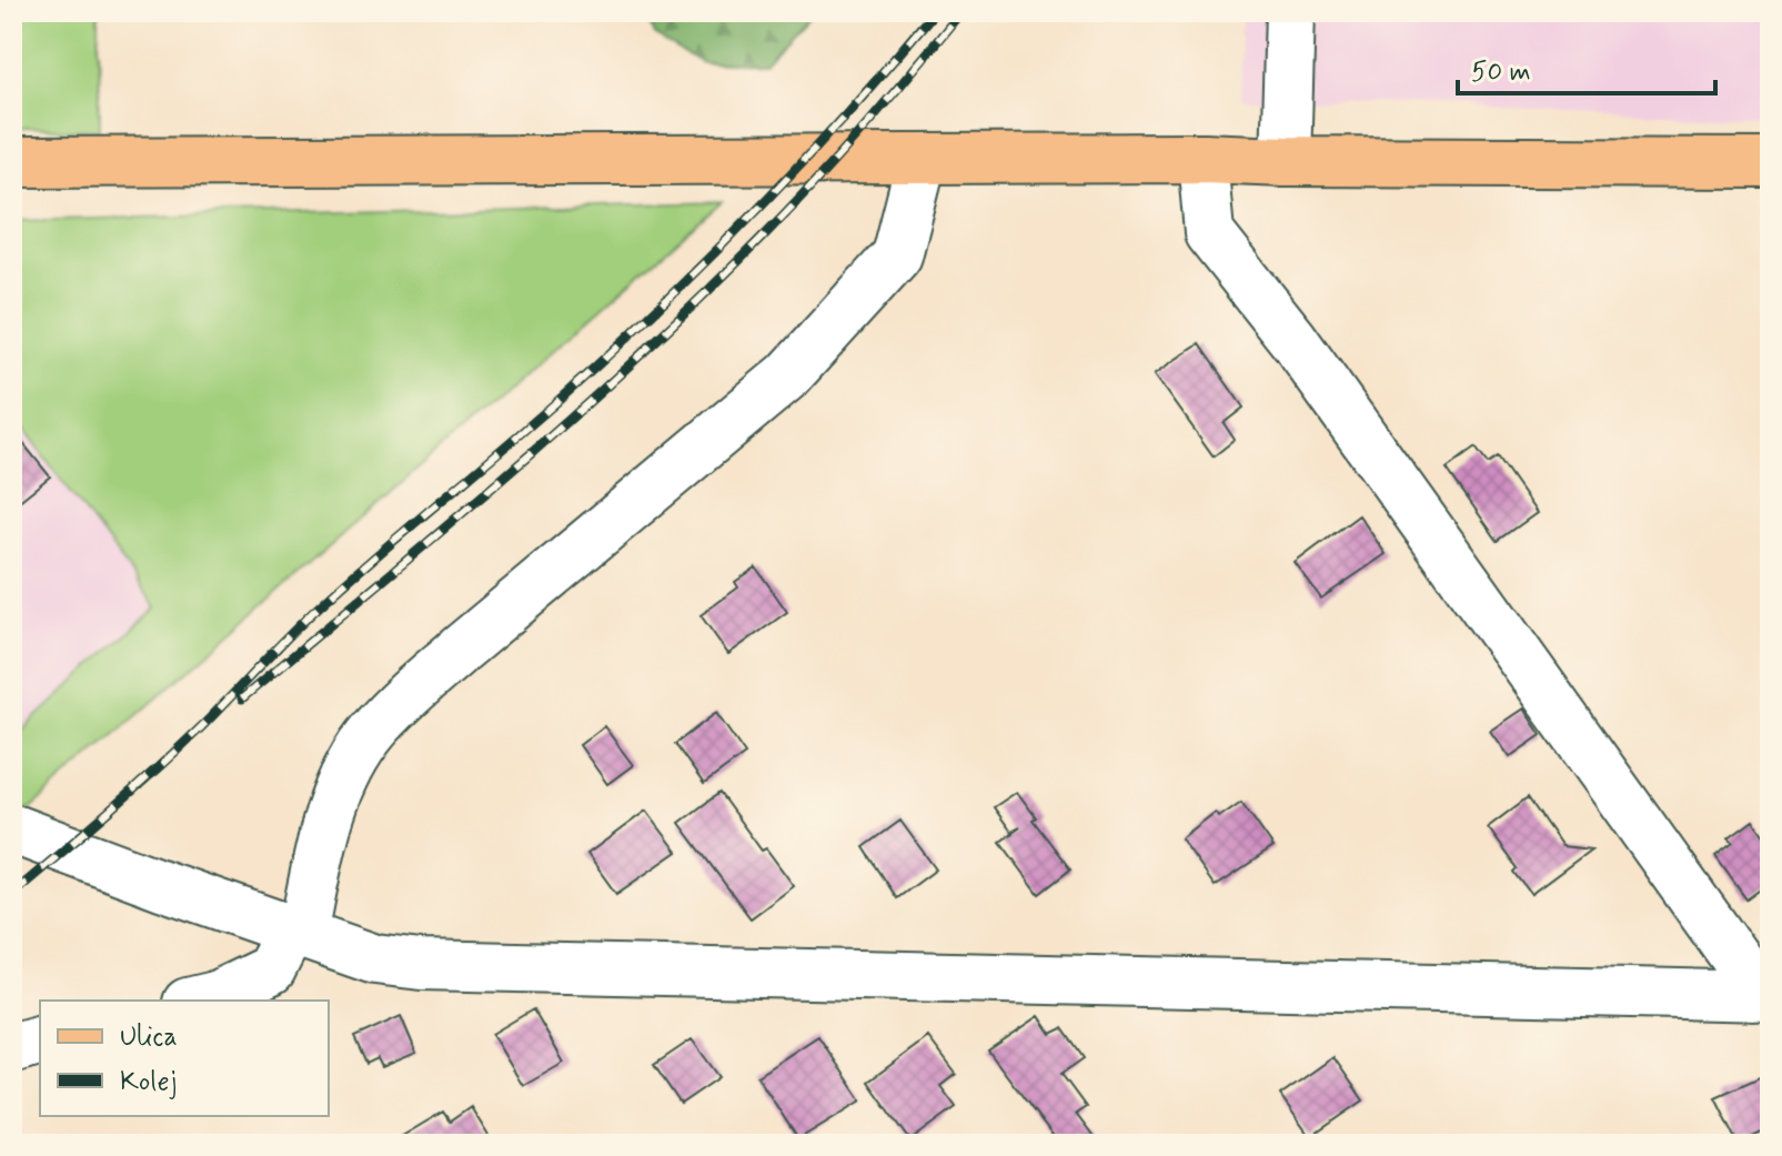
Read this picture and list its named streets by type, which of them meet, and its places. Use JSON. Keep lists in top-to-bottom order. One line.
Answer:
{"legend":["Ulica","Kolej"],"scale_bar":"50 m"}
